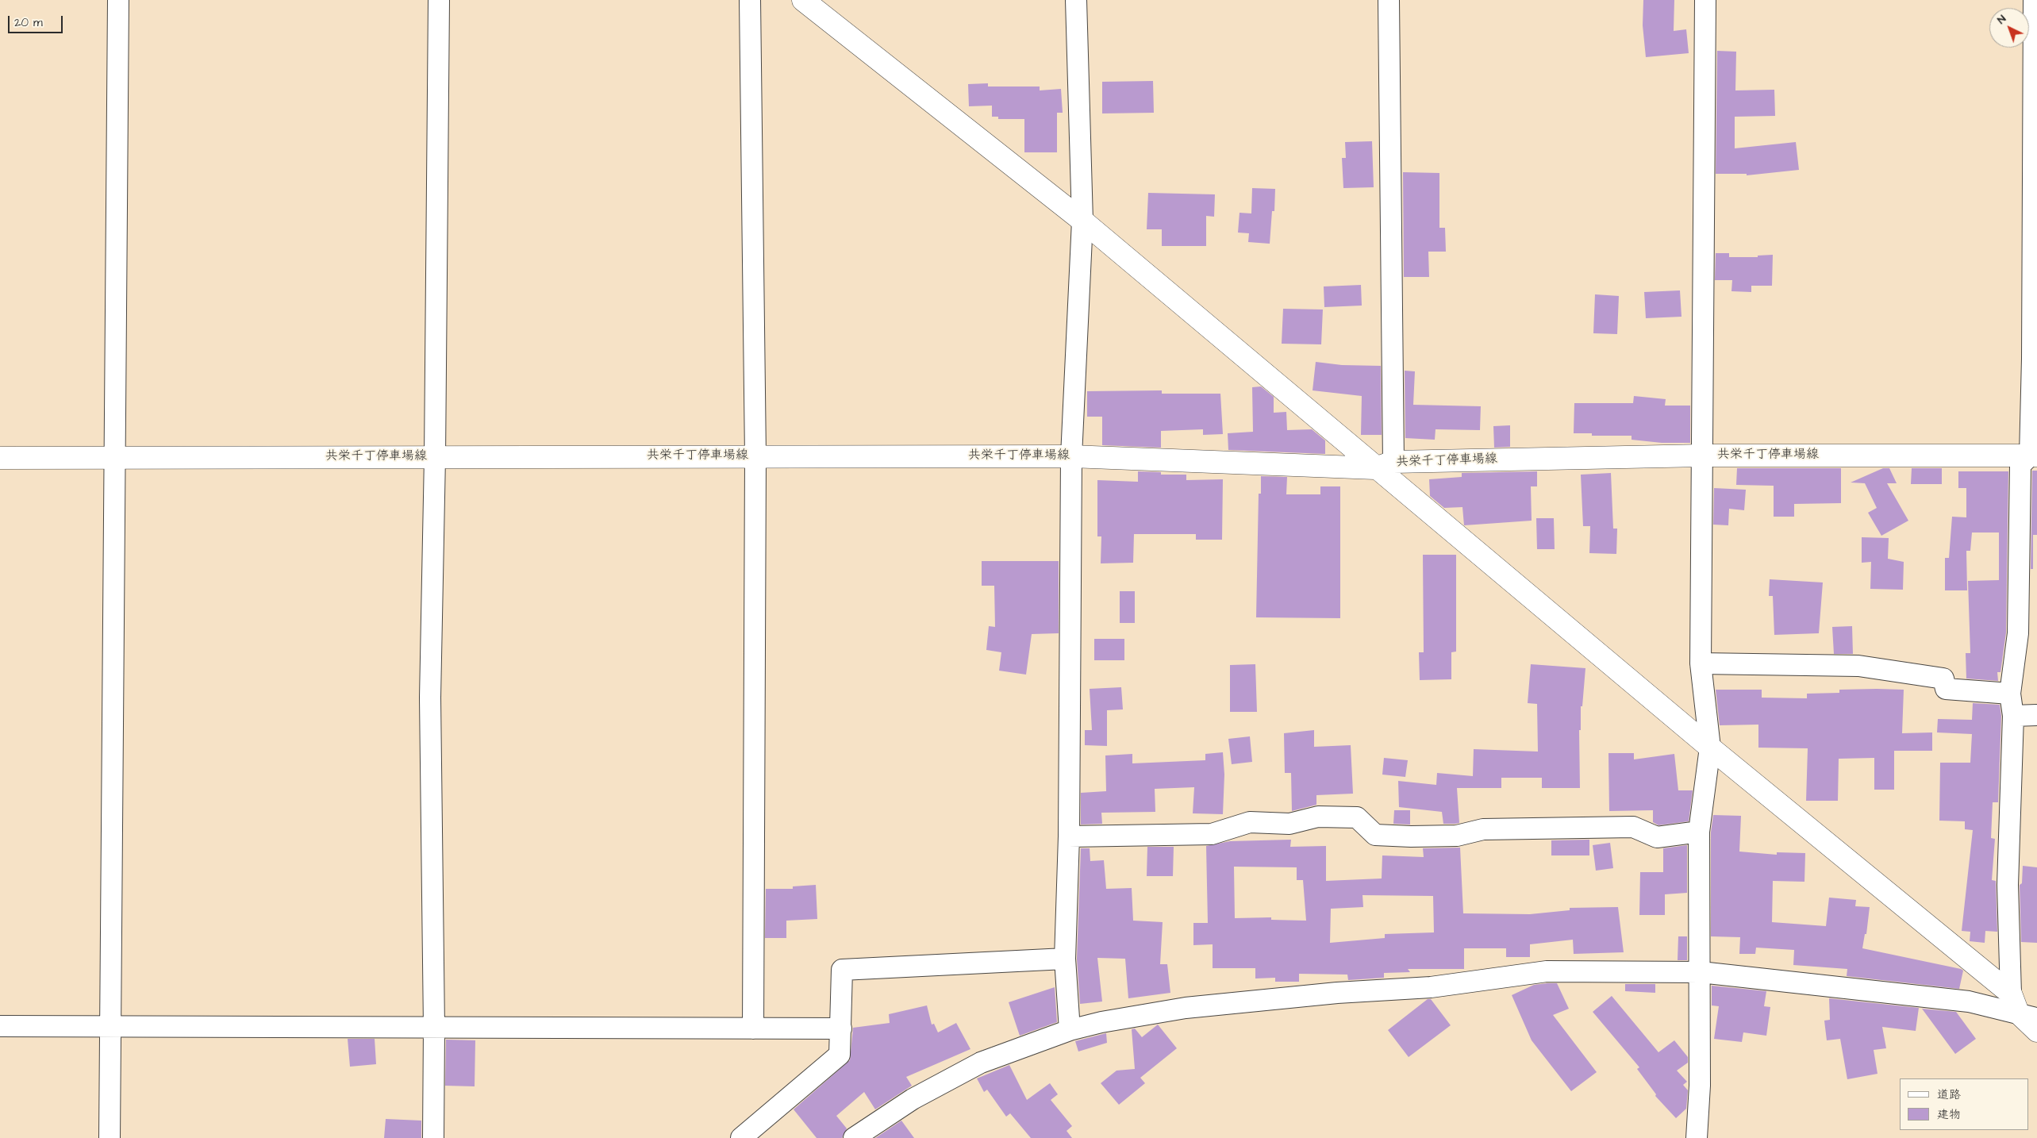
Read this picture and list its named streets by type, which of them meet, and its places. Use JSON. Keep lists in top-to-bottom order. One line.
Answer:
{"streets":{"main road":["共栄千丁停車場線"]},"legend":["道路","建物"],"scale_bar":"20 m","north":"top left"}
